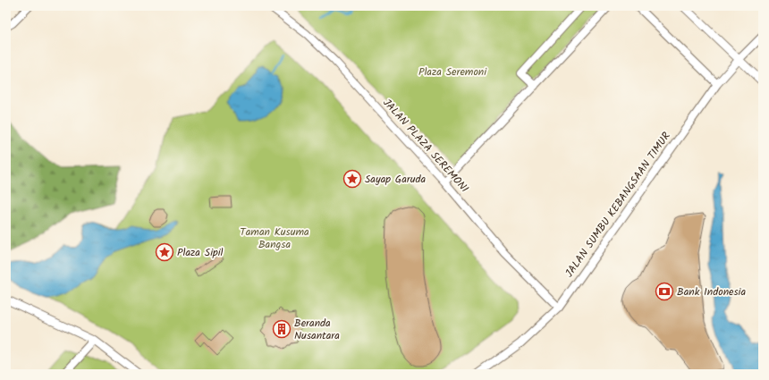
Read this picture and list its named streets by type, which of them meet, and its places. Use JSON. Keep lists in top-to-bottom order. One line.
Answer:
{"streets":{"street":["JALAN PLAZA SEREMONI","JALAN SUMBU KEBANGSAAN TIMUR"]},"crossings":[["JALAN PLAZA SEREMONI","JALAN SUMBU KEBANGSAAN TIMUR"]],"parks":["Plaza Seremoni","Taman Kusuma Bangsa"],"places":{"place":["Sayap Garuda","Plaza Sipil"],"bank":["Bank Indonesia"],"building":["Beranda Nusantara"]}}
